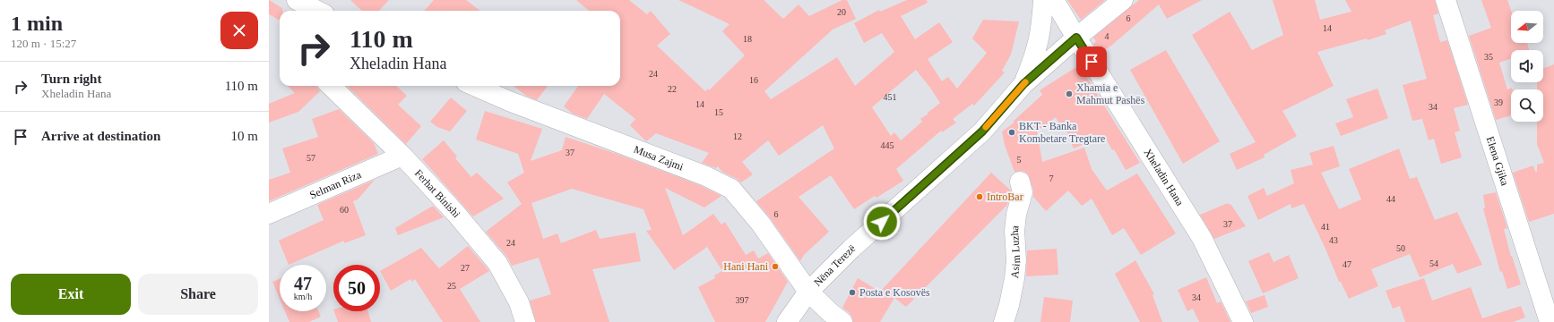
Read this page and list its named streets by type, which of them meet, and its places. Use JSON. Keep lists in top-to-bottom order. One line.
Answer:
{"streets":{"street":["Musa Zajmi","Elena Gjika","Xheladin Hana","Selman Riza","Ferhat Binishi","Asim Luzha","Nëna Terezë"]},"crossings":[["Musa Zajmi","Nëna Terezë"],["Xheladin Hana","Nëna Terezë"],["Selman Riza","Ferhat Binishi"]],"places":["Xhamia e Mahmut Pashës","BKT - Banka Kombetare Tregtare","IntroBar","Hani Hani","Posta e Kosovës"],"house_numbers":["20","6","14","4","18","35","24","16","22","451","39","14","34","15","12","445","37","57","5","7","44","60","6","37","41","43","24","50","54","47","27","25","34","397"],"north":"left","page":{"heading":["1 min","120 m · 15:27"],"turn":["110 m","Xheladin Hana"],"list":[{"name":"Turn right","note":"Xheladin Hana","value":"110 m"},{"name":"Arrive at destination","value":"10 m"}],"speed":"47 km/h","limit":"50","buttons":["Exit","Share"]}}
